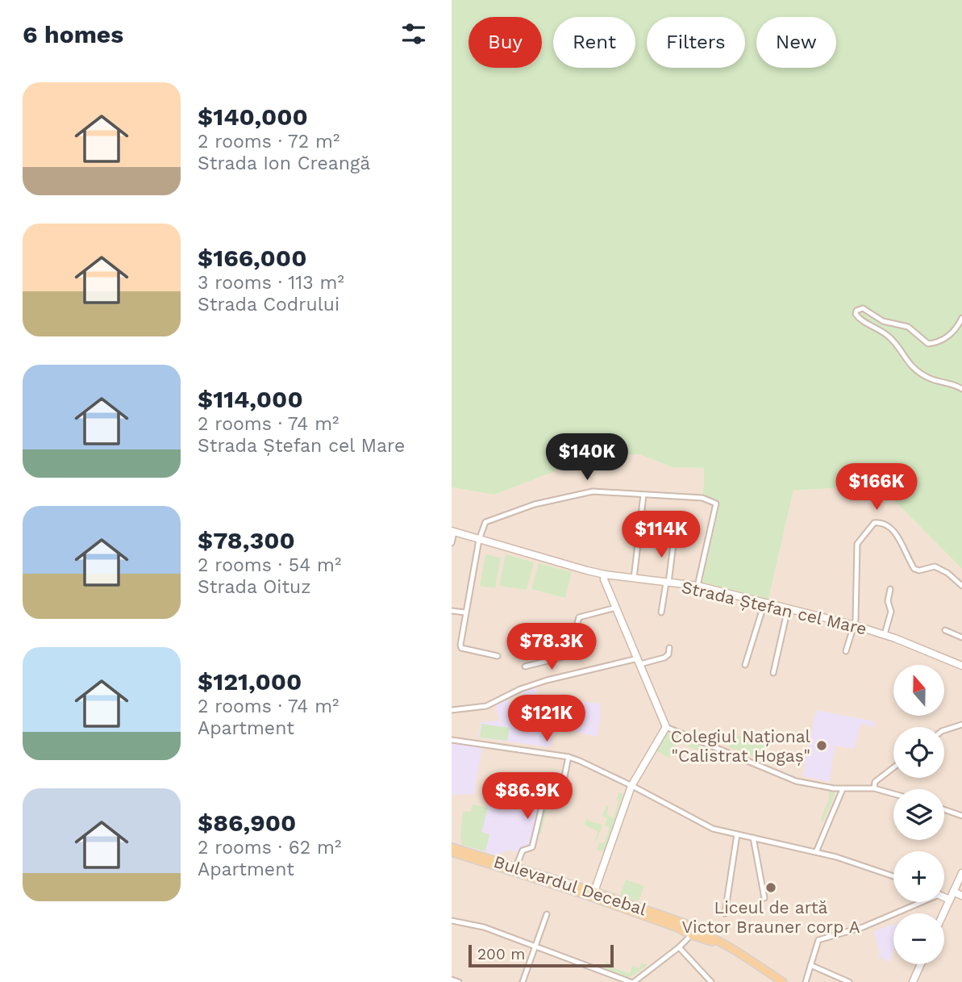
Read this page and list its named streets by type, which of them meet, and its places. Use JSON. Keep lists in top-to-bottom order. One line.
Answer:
{"streets":{"main road":["Bulevardul Decebal"],"street":["Strada Ștefan cel Mare"]},"places":["Colegiul Național \"Calistrat Hogaș\"","Liceul de artă Victor Brauner corp A"],"scale_bar":"200 m","north":"top","page":{"heading":"6 homes","chip":["Buy","Rent","Filters","New"],"list":[{"name":"$140,000","note":"2 rooms · 72 m² · Strada Ion Creangă"},{"name":"$166,000","note":"3 rooms · 113 m² · Strada Codrului"},{"name":"$114,000","note":"2 rooms · 74 m² · Strada Ștefan cel Mare"},{"name":"$78,300","note":"2 rooms · 54 m² · Strada Oituz"},{"name":"$121,000","note":"2 rooms · 74 m² · Apartment"},{"name":"$86,900","note":"2 rooms · 62 m² · Apartment"}],"price":["$140K","$166K","$114K","$78.3K","$121K","$86.9K"],"map_buttons":["+","−"],"scale":"200 m"}}
